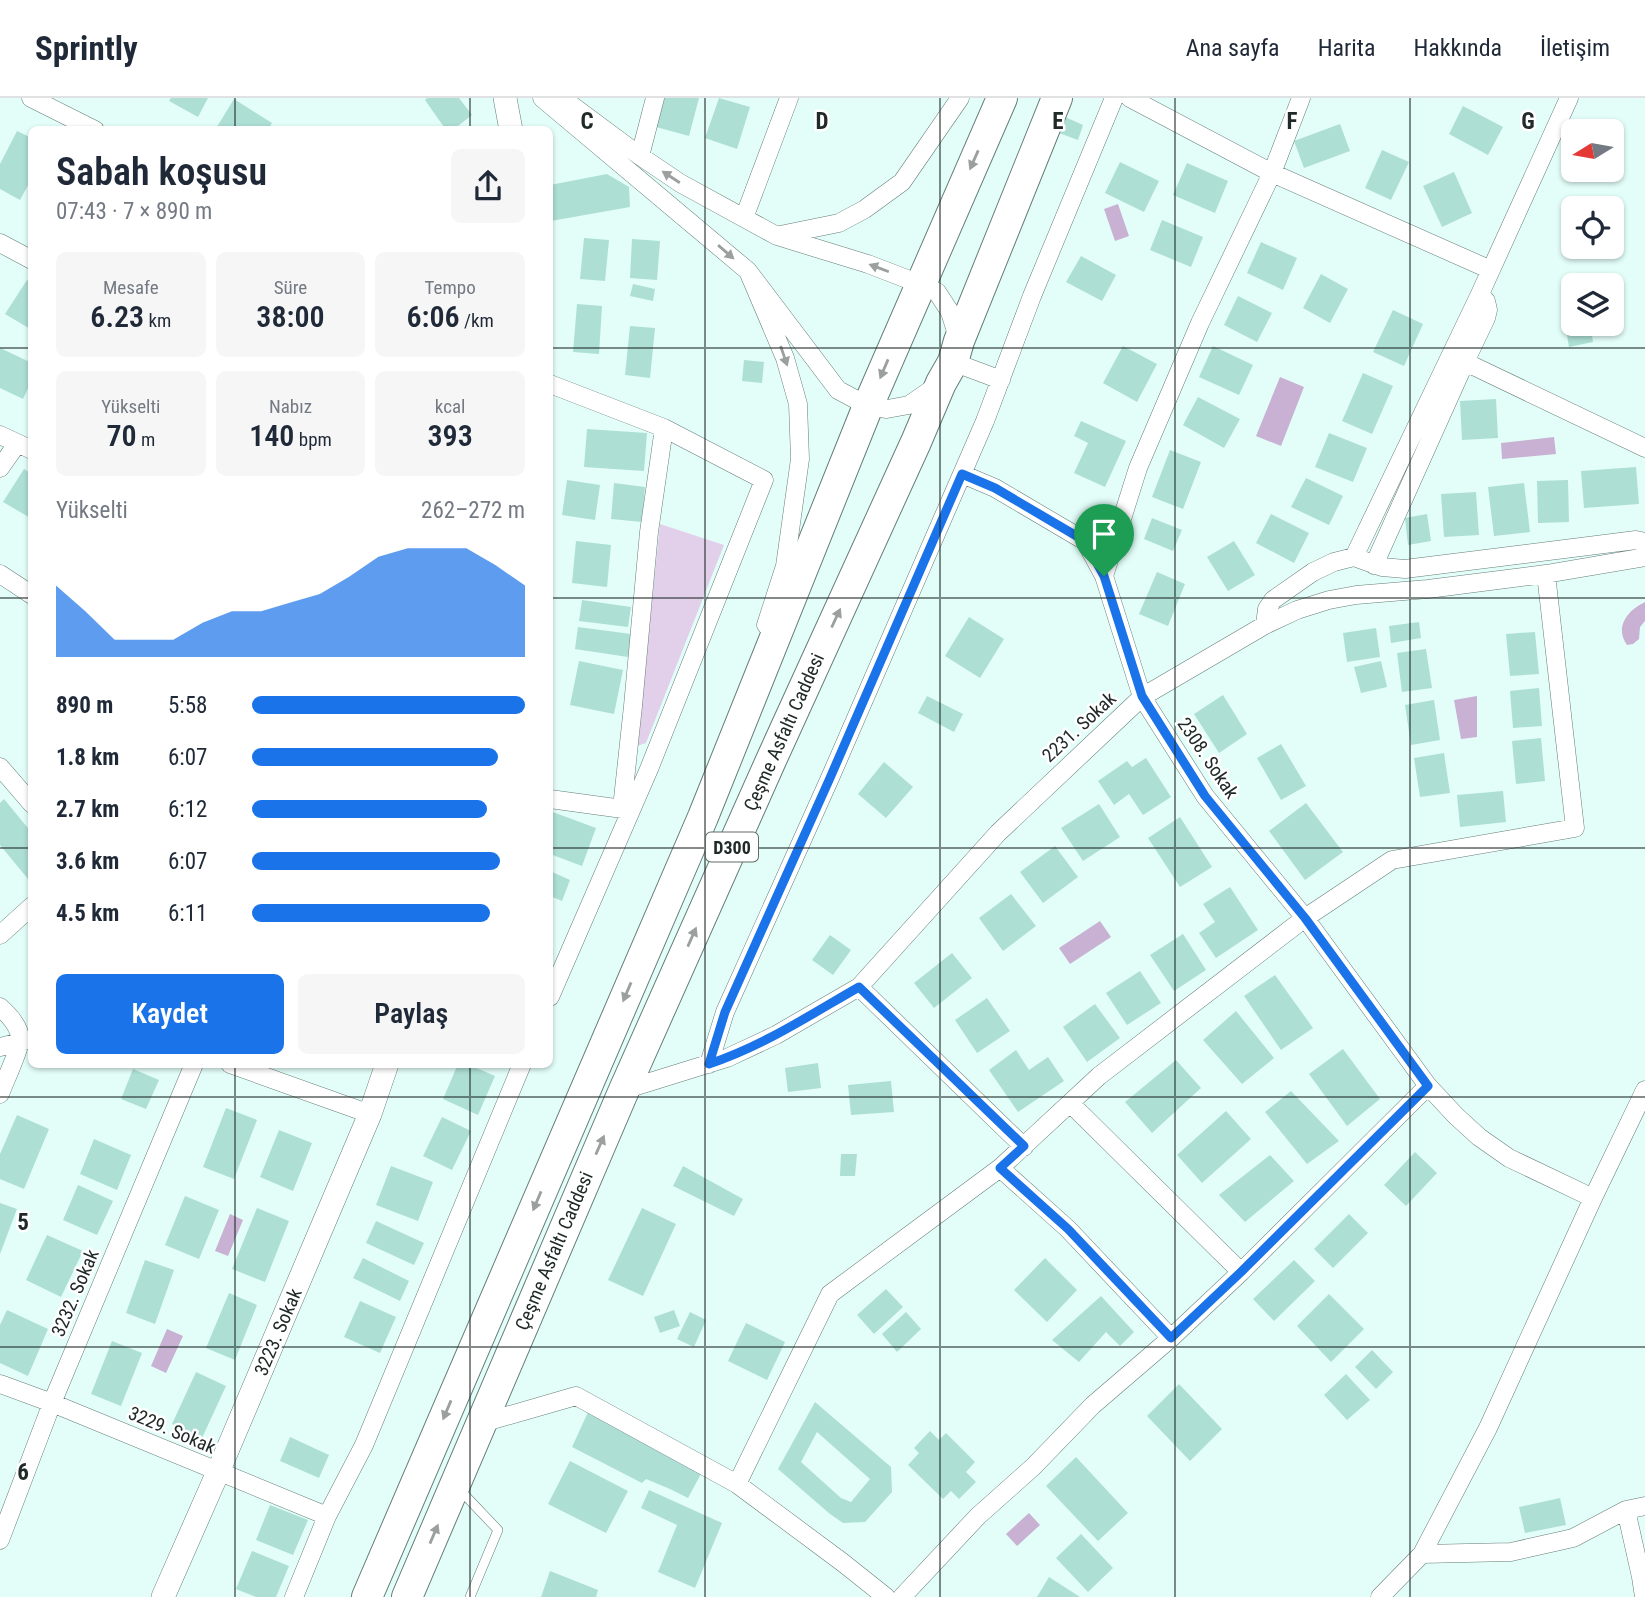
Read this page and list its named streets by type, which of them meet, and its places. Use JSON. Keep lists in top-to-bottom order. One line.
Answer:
{"streets":{"highway":["Çeşme Asfaltı Caddesi","D300"],"street":["2231. Sokak","2308. Sokak","3232. Sokak","3223. Sokak","3229. Sokak"]},"crossings":[["2231. Sokak","Çeşme Asfaltı Caddesi"],["2231. Sokak","2308. Sokak"],["3232. Sokak","3229. Sokak"],["3223. Sokak","3229. Sokak"]],"north":"left","page":{"header":"Sprintly","nav":["Ana sayfa","Harita","Hakkında","İletişim"],"heading":["Sabah koşusu","07:43 · 7 × 890 m"],"stats":[["Mesafe","6.23 km"],["Süre","38:00"],["Tempo","6:06 /km"],["Yükselti","70 m"],["Nabız","140 bpm"],["kcal","393"]],"chart":["Yükselti","262–272 m"],"list":[{"name":"890 m","note":"5:58"},{"name":"1.8 km","note":"6:07"},{"name":"2.7 km","note":"6:12"},{"name":"3.6 km","note":"6:07"},{"name":"4.5 km","note":"6:11"}],"buttons":["Kaydet","Paylaş"]},"grid":{"columns":["C","D","E","F","G"],"rows":["5","6"]}}
